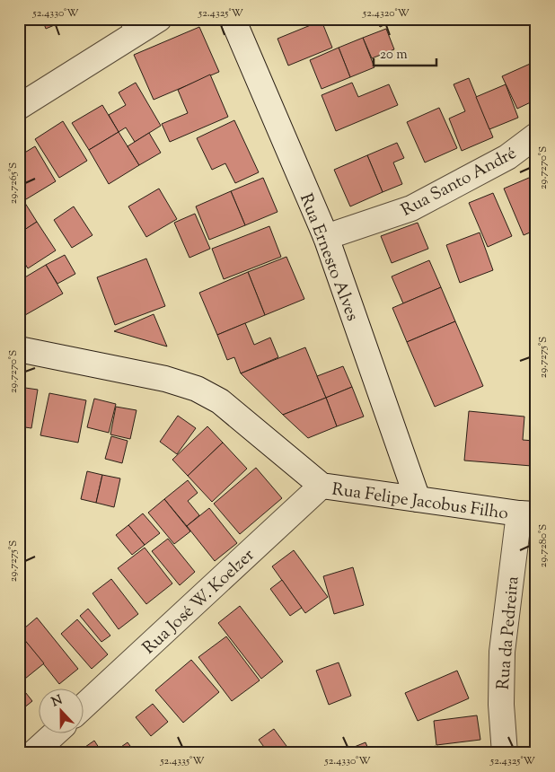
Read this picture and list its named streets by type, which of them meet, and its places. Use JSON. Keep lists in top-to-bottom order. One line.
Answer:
{"streets":{"main road":["Rua Santo André","Rua Ernesto Alves","Rua Felipe Jacobus Filho","Rua José W. Koelzer","Rua da Pedreira"]},"crossings":[["Rua Santo André","Rua Ernesto Alves"],["Rua Ernesto Alves","Rua Felipe Jacobus Filho"],["Rua Felipe Jacobus Filho","Rua José W. Koelzer"],["Rua Felipe Jacobus Filho","Rua da Pedreira"]],"scale_bar":"20 m","north":"top","coordinates":["52.4330°W","52.4325°W","52.4320°W","29.7270°S","29.7265°S","29.7275°S","29.7280°S","52.4335°W"]}
